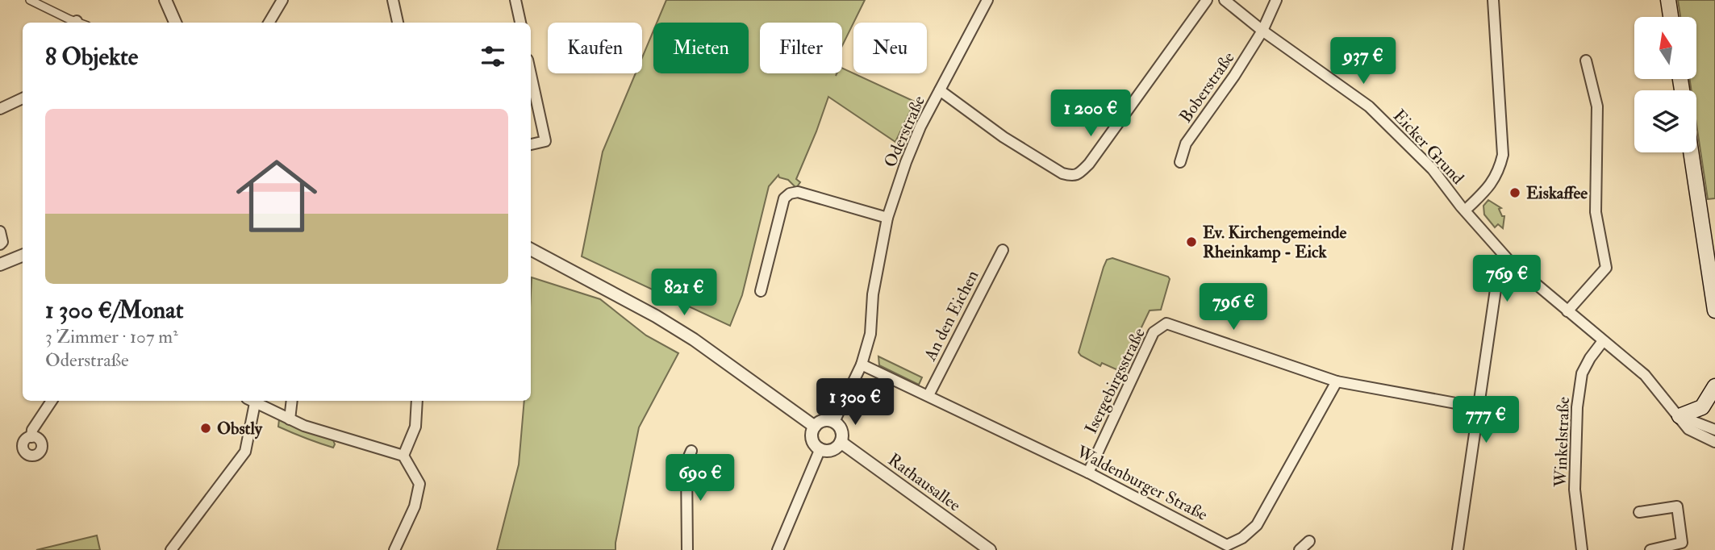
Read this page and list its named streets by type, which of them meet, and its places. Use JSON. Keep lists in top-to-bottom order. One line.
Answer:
{"streets":{"street":["Boberstraße","Oderstraße","Eicker Grund","An den Eichen","Isergebirgsstraße","Winkelstraße","Rathausallee","Waldenburger Straße"]},"crossings":[["Boberstraße","Eicker Grund"],["Oderstraße","Rathausallee"],["Oderstraße","Waldenburger Straße"],["Eicker Grund","Winkelstraße"],["An den Eichen","Waldenburger Straße"],["Isergebirgsstraße","Waldenburger Straße"]],"places":["Eiskaffee","Ev. Kirchengemeinde Rheinkamp - Eick","Obstly"],"north":"top","page":{"chip":["Kaufen","Mieten","Filter","Neu"],"heading":"8 Objekte","price":["937 €","1 200 €","769 €","821 €","796 €","1 300 €","777 €","690 €"],"list":[{"name":"1 300 €/Monat","note":"3 Zimmer · 107 m² · Oderstraße"}]}}
